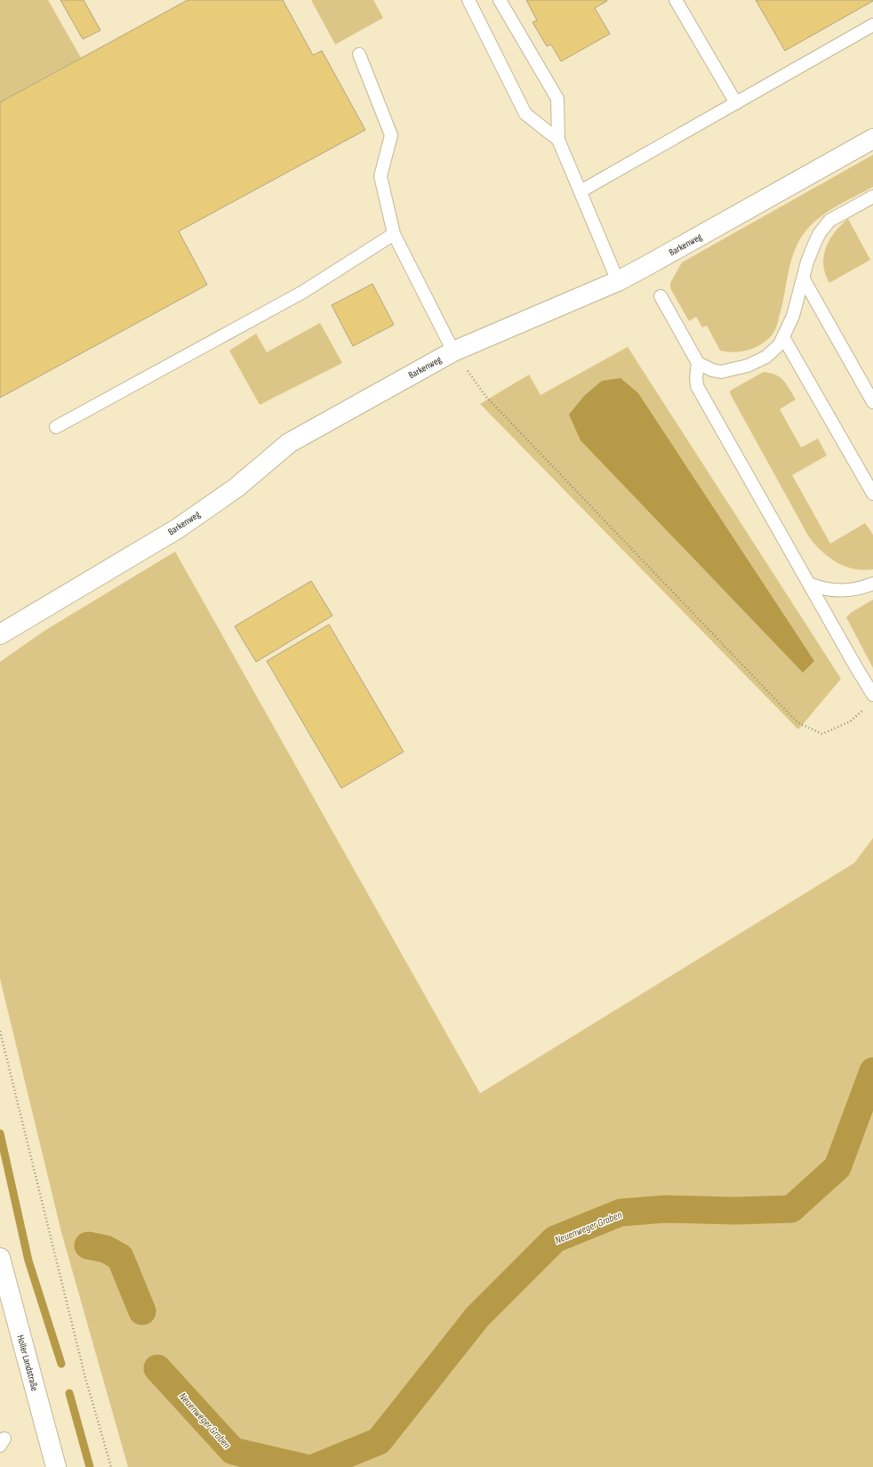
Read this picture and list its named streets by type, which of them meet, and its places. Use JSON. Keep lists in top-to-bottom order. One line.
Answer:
{"streets":{"street":["Barkenweg","Holler Landstraße"]},"water":["Neuenweger Graben"]}
